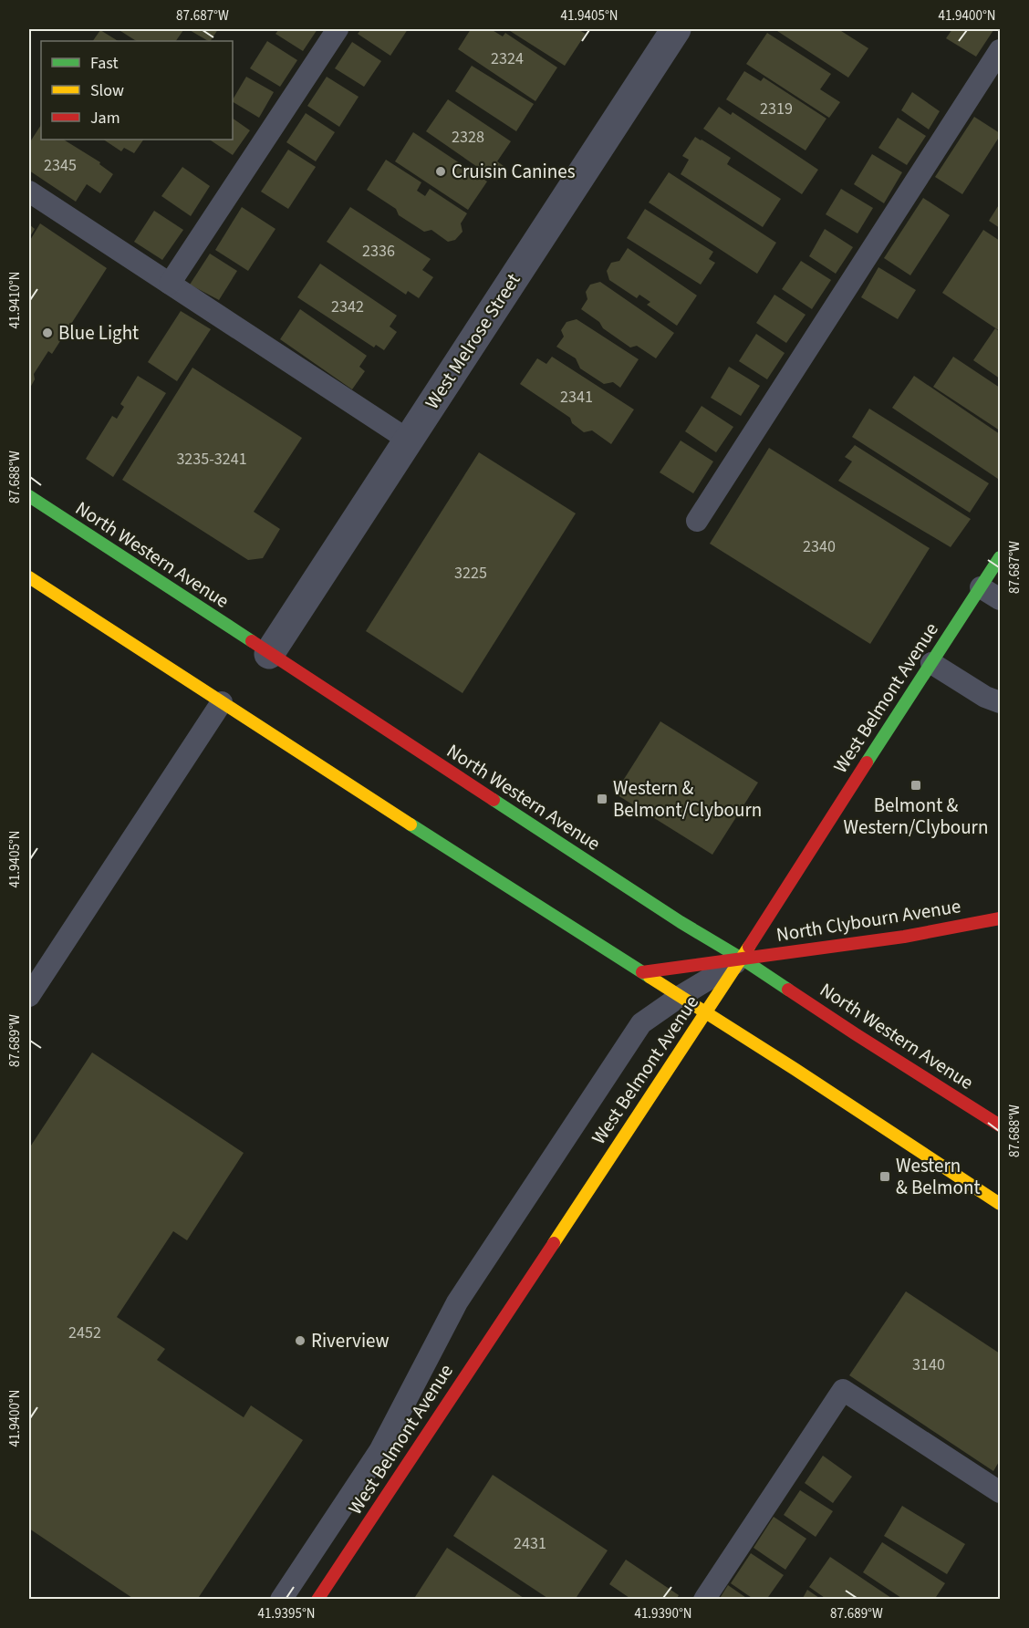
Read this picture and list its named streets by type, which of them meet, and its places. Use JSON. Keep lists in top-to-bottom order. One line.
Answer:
{"streets":{"main road":["North Western Avenue","West Belmont Avenue","North Clybourn Avenue"],"street":["West Melrose Street"]},"crossings":[["West Melrose Street","North Western Avenue"],["North Western Avenue","West Belmont Avenue"],["North Western Avenue","North Clybourn Avenue"],["West Belmont Avenue","North Clybourn Avenue"]],"places":{"other":["Cruisin Canines","Blue Light","Riverview"],"transit":["Belmont & Western/Clybourn","Western & Belmont/Clybourn","Western & Belmont"]},"house_numbers":["2324","2319","2328","2345","2336","2342","2341","3235-3241","2340","3225","2452","3140","2431"],"legend":["Fast","Slow","Jam"],"coordinates":["87.687°W","41.9405°N","41.9400°N","41.9410°N","87.688°W","87.689°W","41.9395°N","41.9390°N"]}
